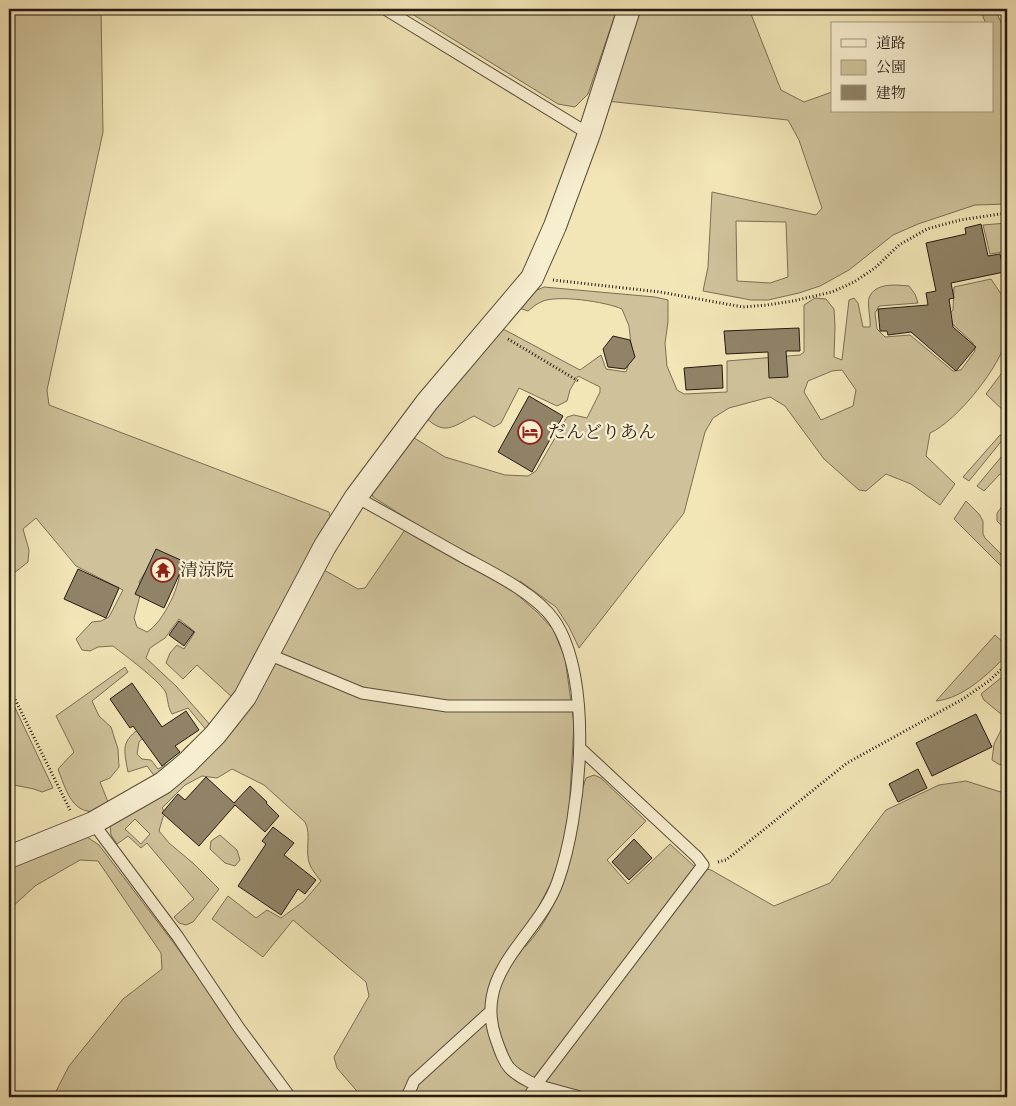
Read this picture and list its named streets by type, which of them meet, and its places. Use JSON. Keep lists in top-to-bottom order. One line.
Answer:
{"places":{"hotel":["だんどりあん"],"temple":["清涼院"]},"legend":["道路","公園","建物"]}
